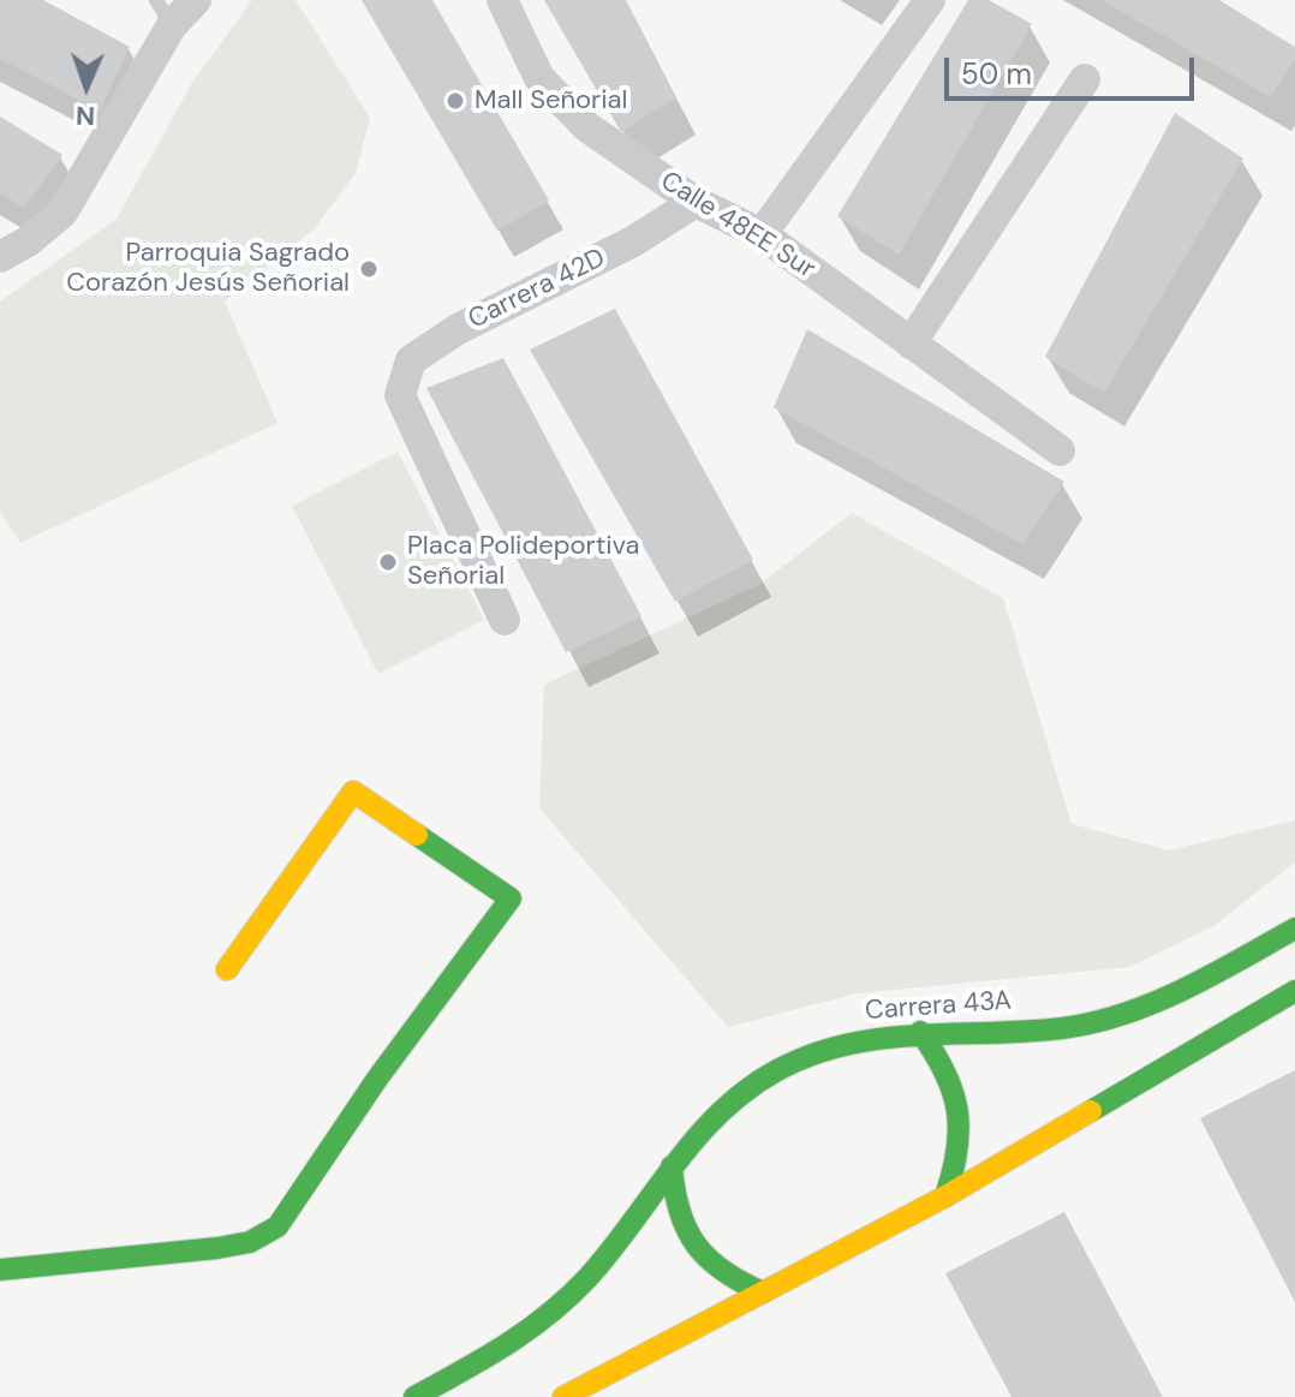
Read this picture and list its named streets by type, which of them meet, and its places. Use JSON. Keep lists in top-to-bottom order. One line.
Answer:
{"streets":{"main road":["Carrera 43A"],"street":["Calle 48EE Sur","Carrera 42D"]},"crossings":[["Calle 48EE Sur","Carrera 42D"]],"places":["Mall Señorial","Parroquia Sagrado Corazón Jesús Señorial","Placa Polideportiva Señorial"],"scale_bar":"50 m","north":"bottom"}
